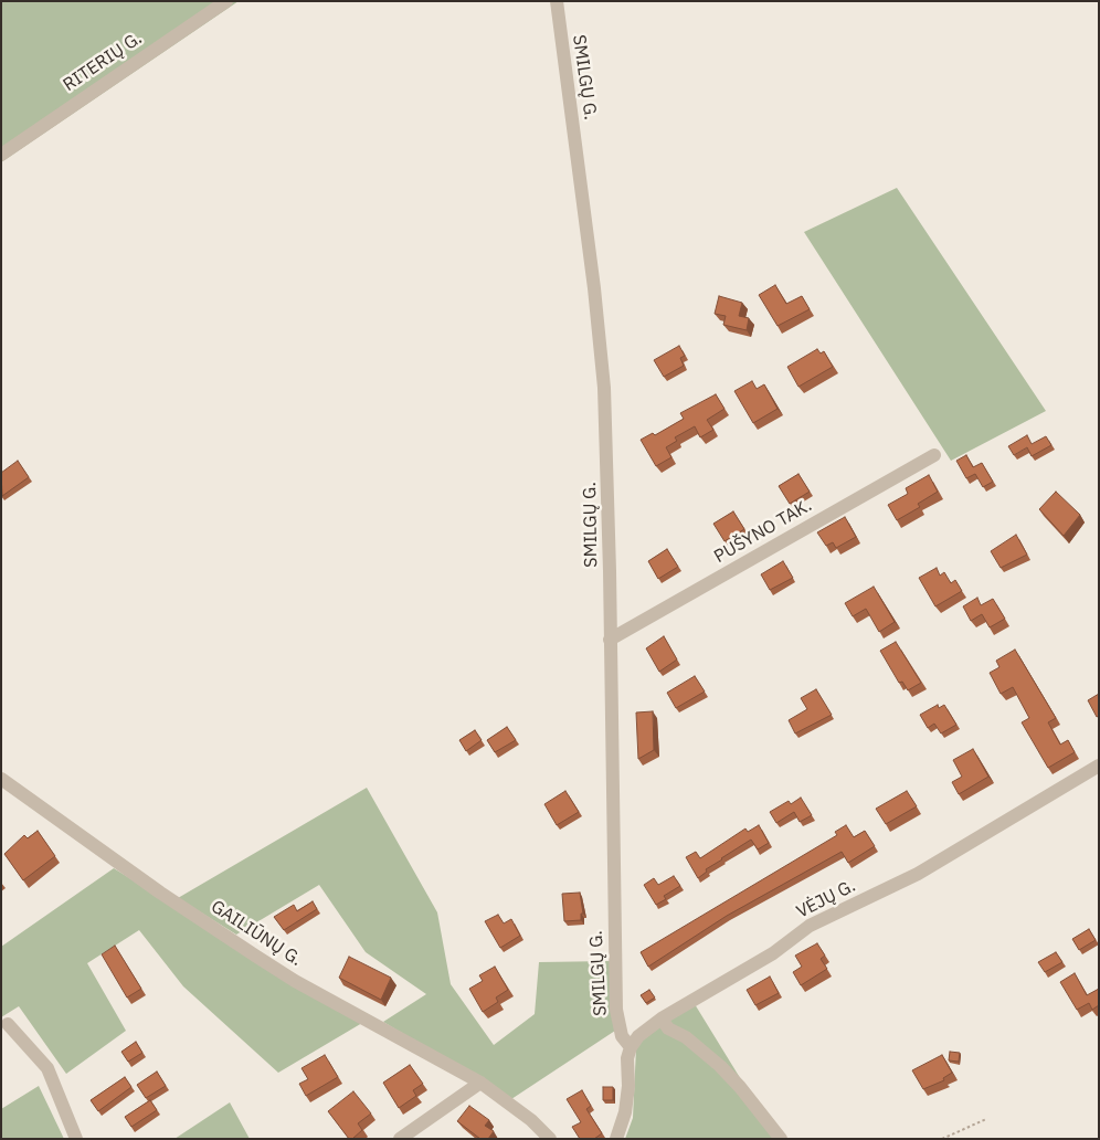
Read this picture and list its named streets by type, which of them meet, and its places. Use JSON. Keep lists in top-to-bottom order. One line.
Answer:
{"streets":{"street":["RITERIŲ G.","SMILGŲ G.","PUŠYNO TAK.","VĖJŲ G.","GAILIŪNŲ G."]},"crossings":[["SMILGŲ G.","PUŠYNO TAK."],["SMILGŲ G.","VĖJŲ G."]]}
